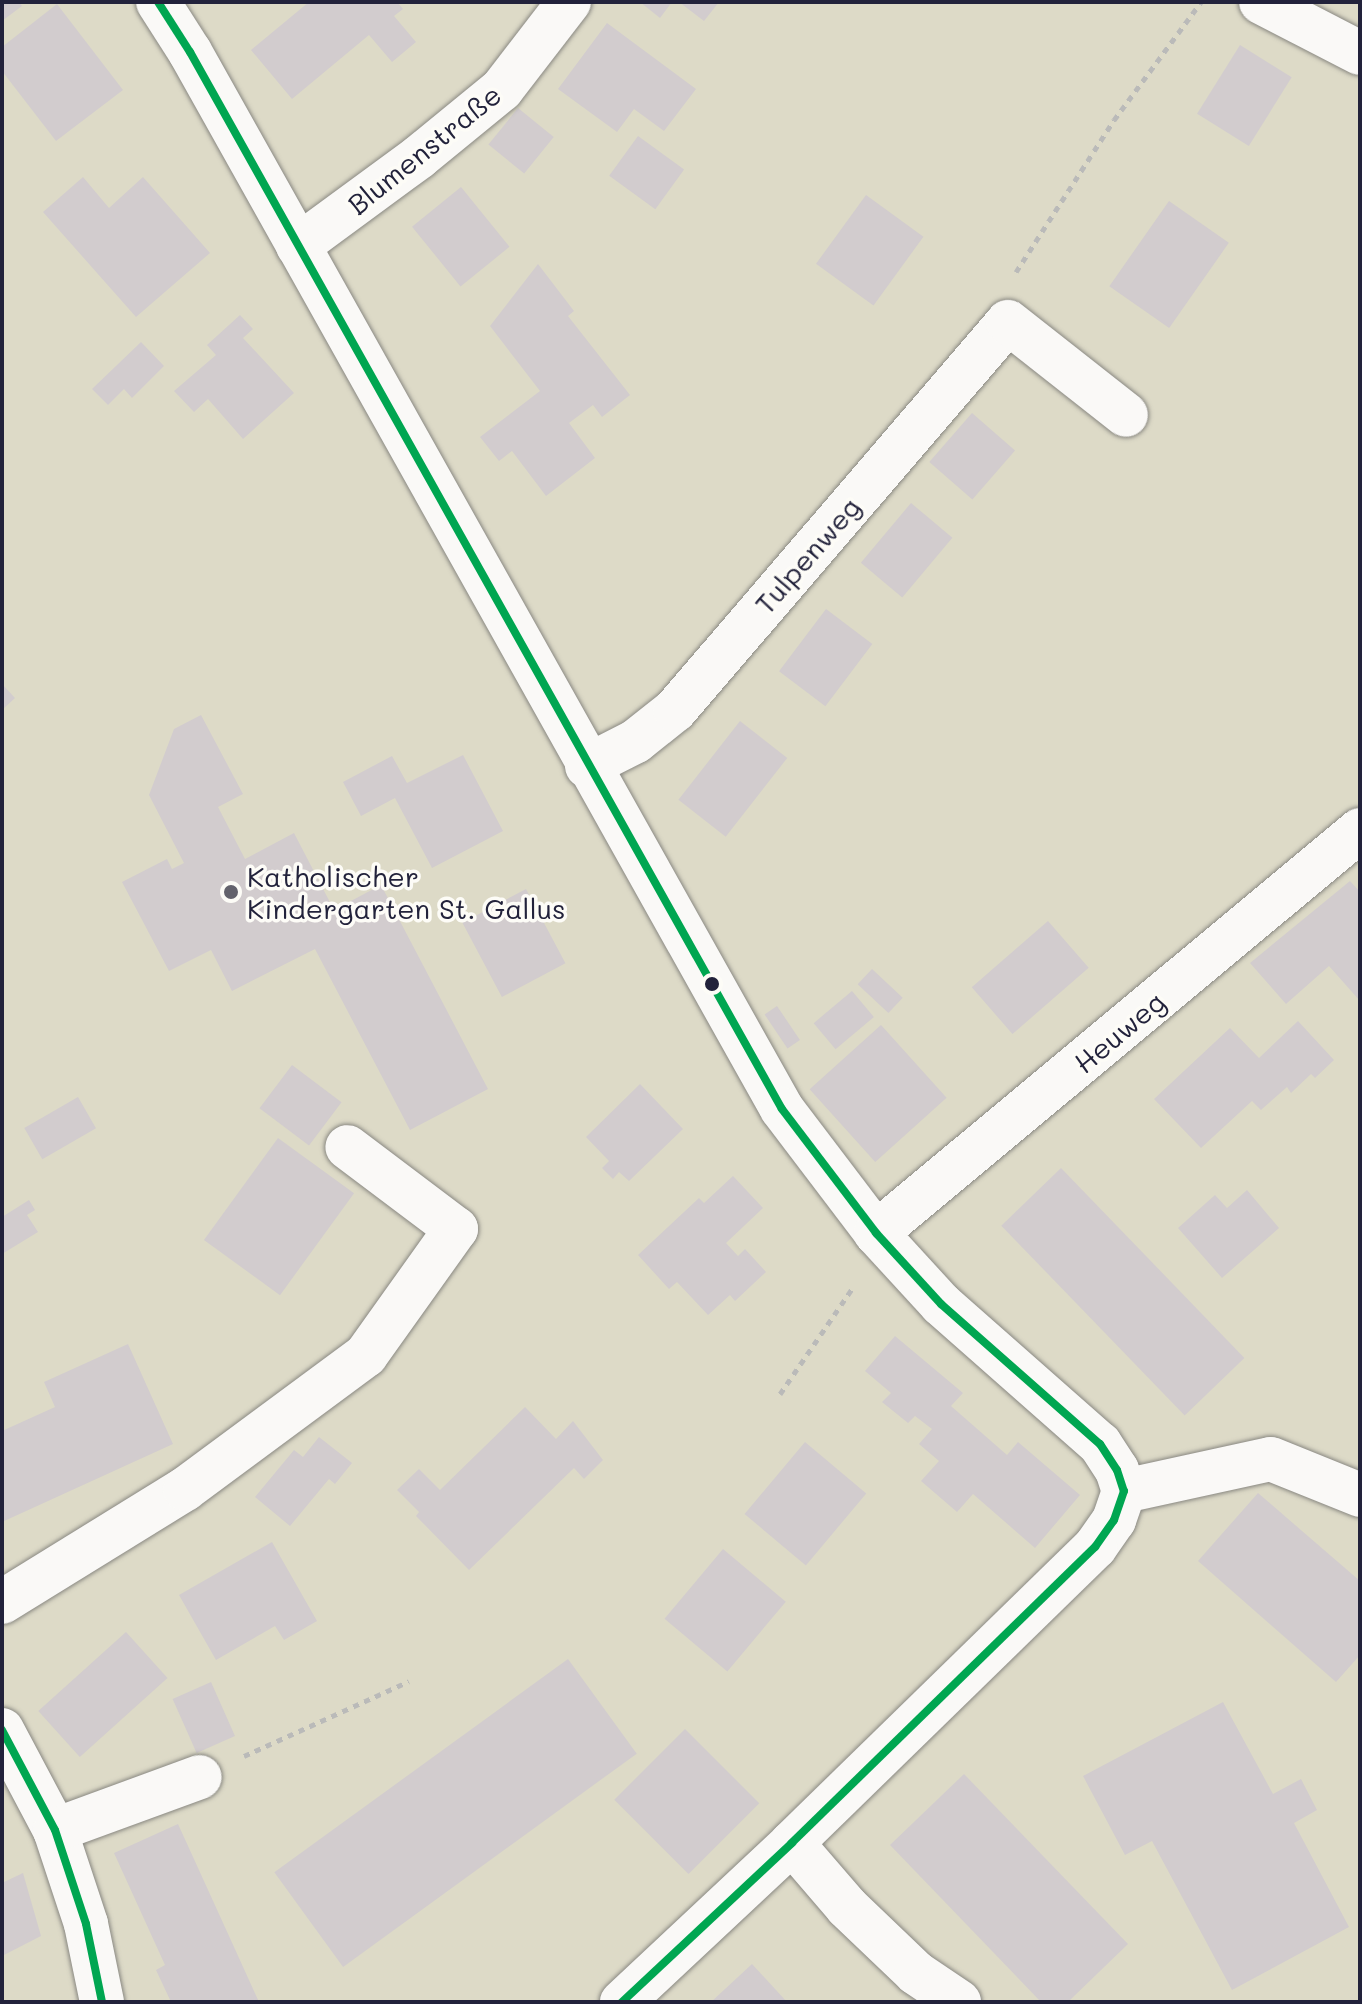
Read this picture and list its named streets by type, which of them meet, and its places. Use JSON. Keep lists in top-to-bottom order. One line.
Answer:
{"streets":{"street":["Blumenstraße","Tulpenweg","Heuweg"]},"places":["Katholischer Kindergarten St. Gallus"]}
